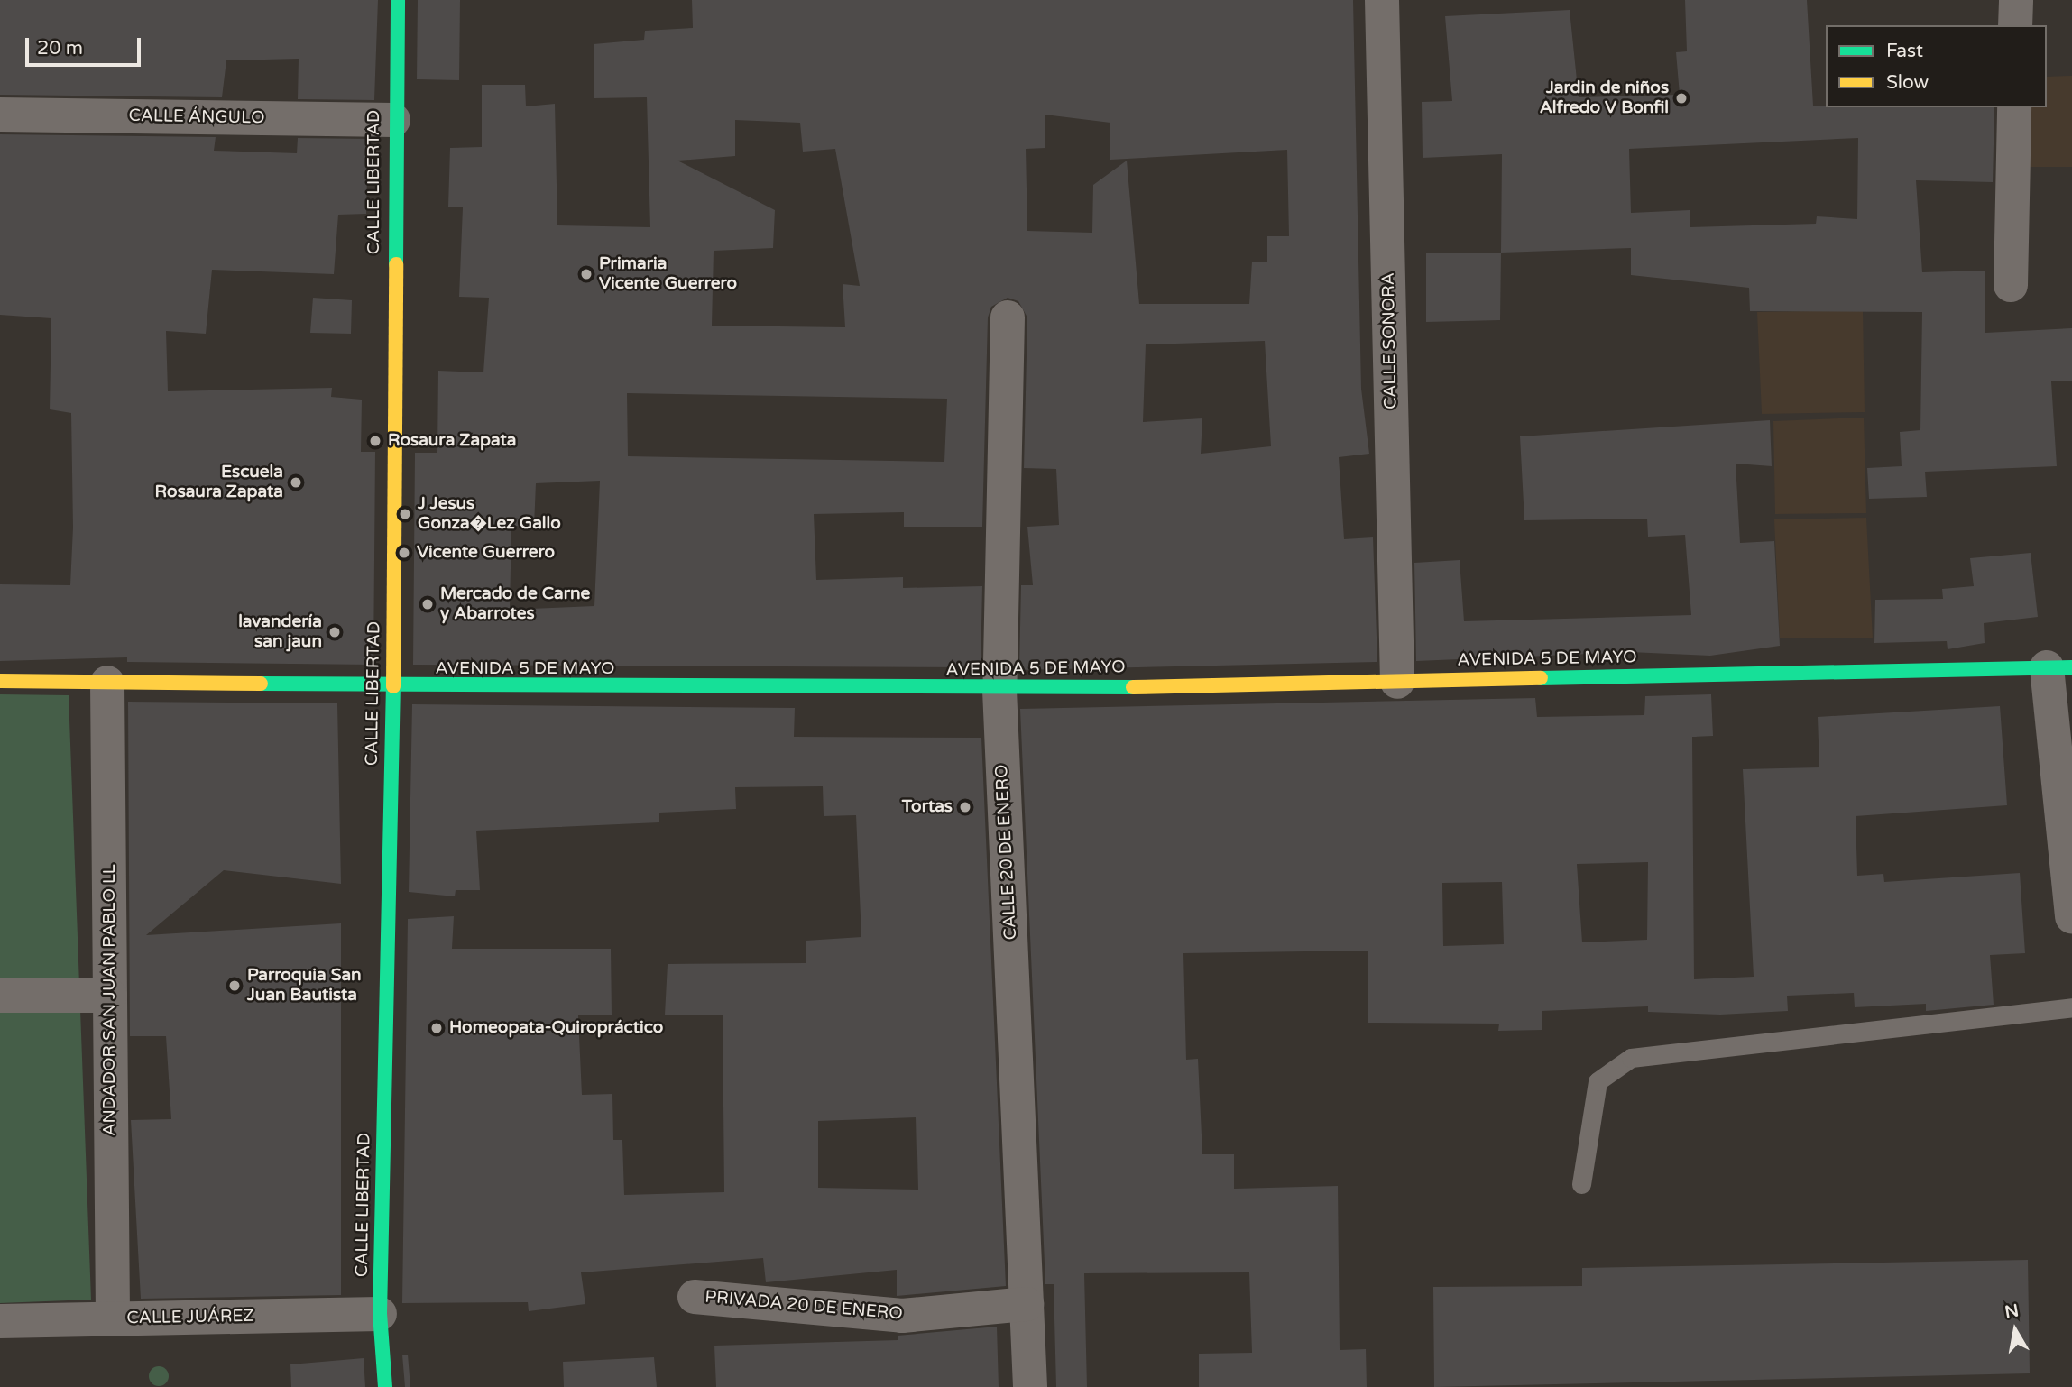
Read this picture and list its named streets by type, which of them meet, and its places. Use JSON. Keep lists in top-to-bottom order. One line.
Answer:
{"streets":{"main road":["CALLE LIBERTAD","AVENIDA 5 DE MAYO"],"street":["CALLE ÁNGULO","CALLE SONORA","CALLE 20 DE ENERO","ANDADOR SAN JUAN PABLO LL","PRIVADA 20 DE ENERO","CALLE JUÁREZ"]},"crossings":[["CALLE ÁNGULO","CALLE LIBERTAD"],["CALLE LIBERTAD","AVENIDA 5 DE MAYO"],["CALLE LIBERTAD","CALLE JUÁREZ"],["CALLE SONORA","AVENIDA 5 DE MAYO"],["AVENIDA 5 DE MAYO","CALLE 20 DE ENERO"],["AVENIDA 5 DE MAYO","ANDADOR SAN JUAN PABLO LL"],["CALLE 20 DE ENERO","PRIVADA 20 DE ENERO"],["ANDADOR SAN JUAN PABLO LL","CALLE JUÁREZ"]],"places":["Jardin de niños Alfredo V Bonfil","Primaria Vicente Guerrero","Rosaura Zapata","Escuela Rosaura Zapata","J Jesus Gonza�Lez Gallo","Vicente Guerrero","Mercado de Carne y Abarrotes","lavandería san jaun","Tortas","Parroquia San Juan Bautista","Homeopata-Quiropráctico"],"legend":["Fast","Slow"],"scale_bar":"20 m","north":"top"}
